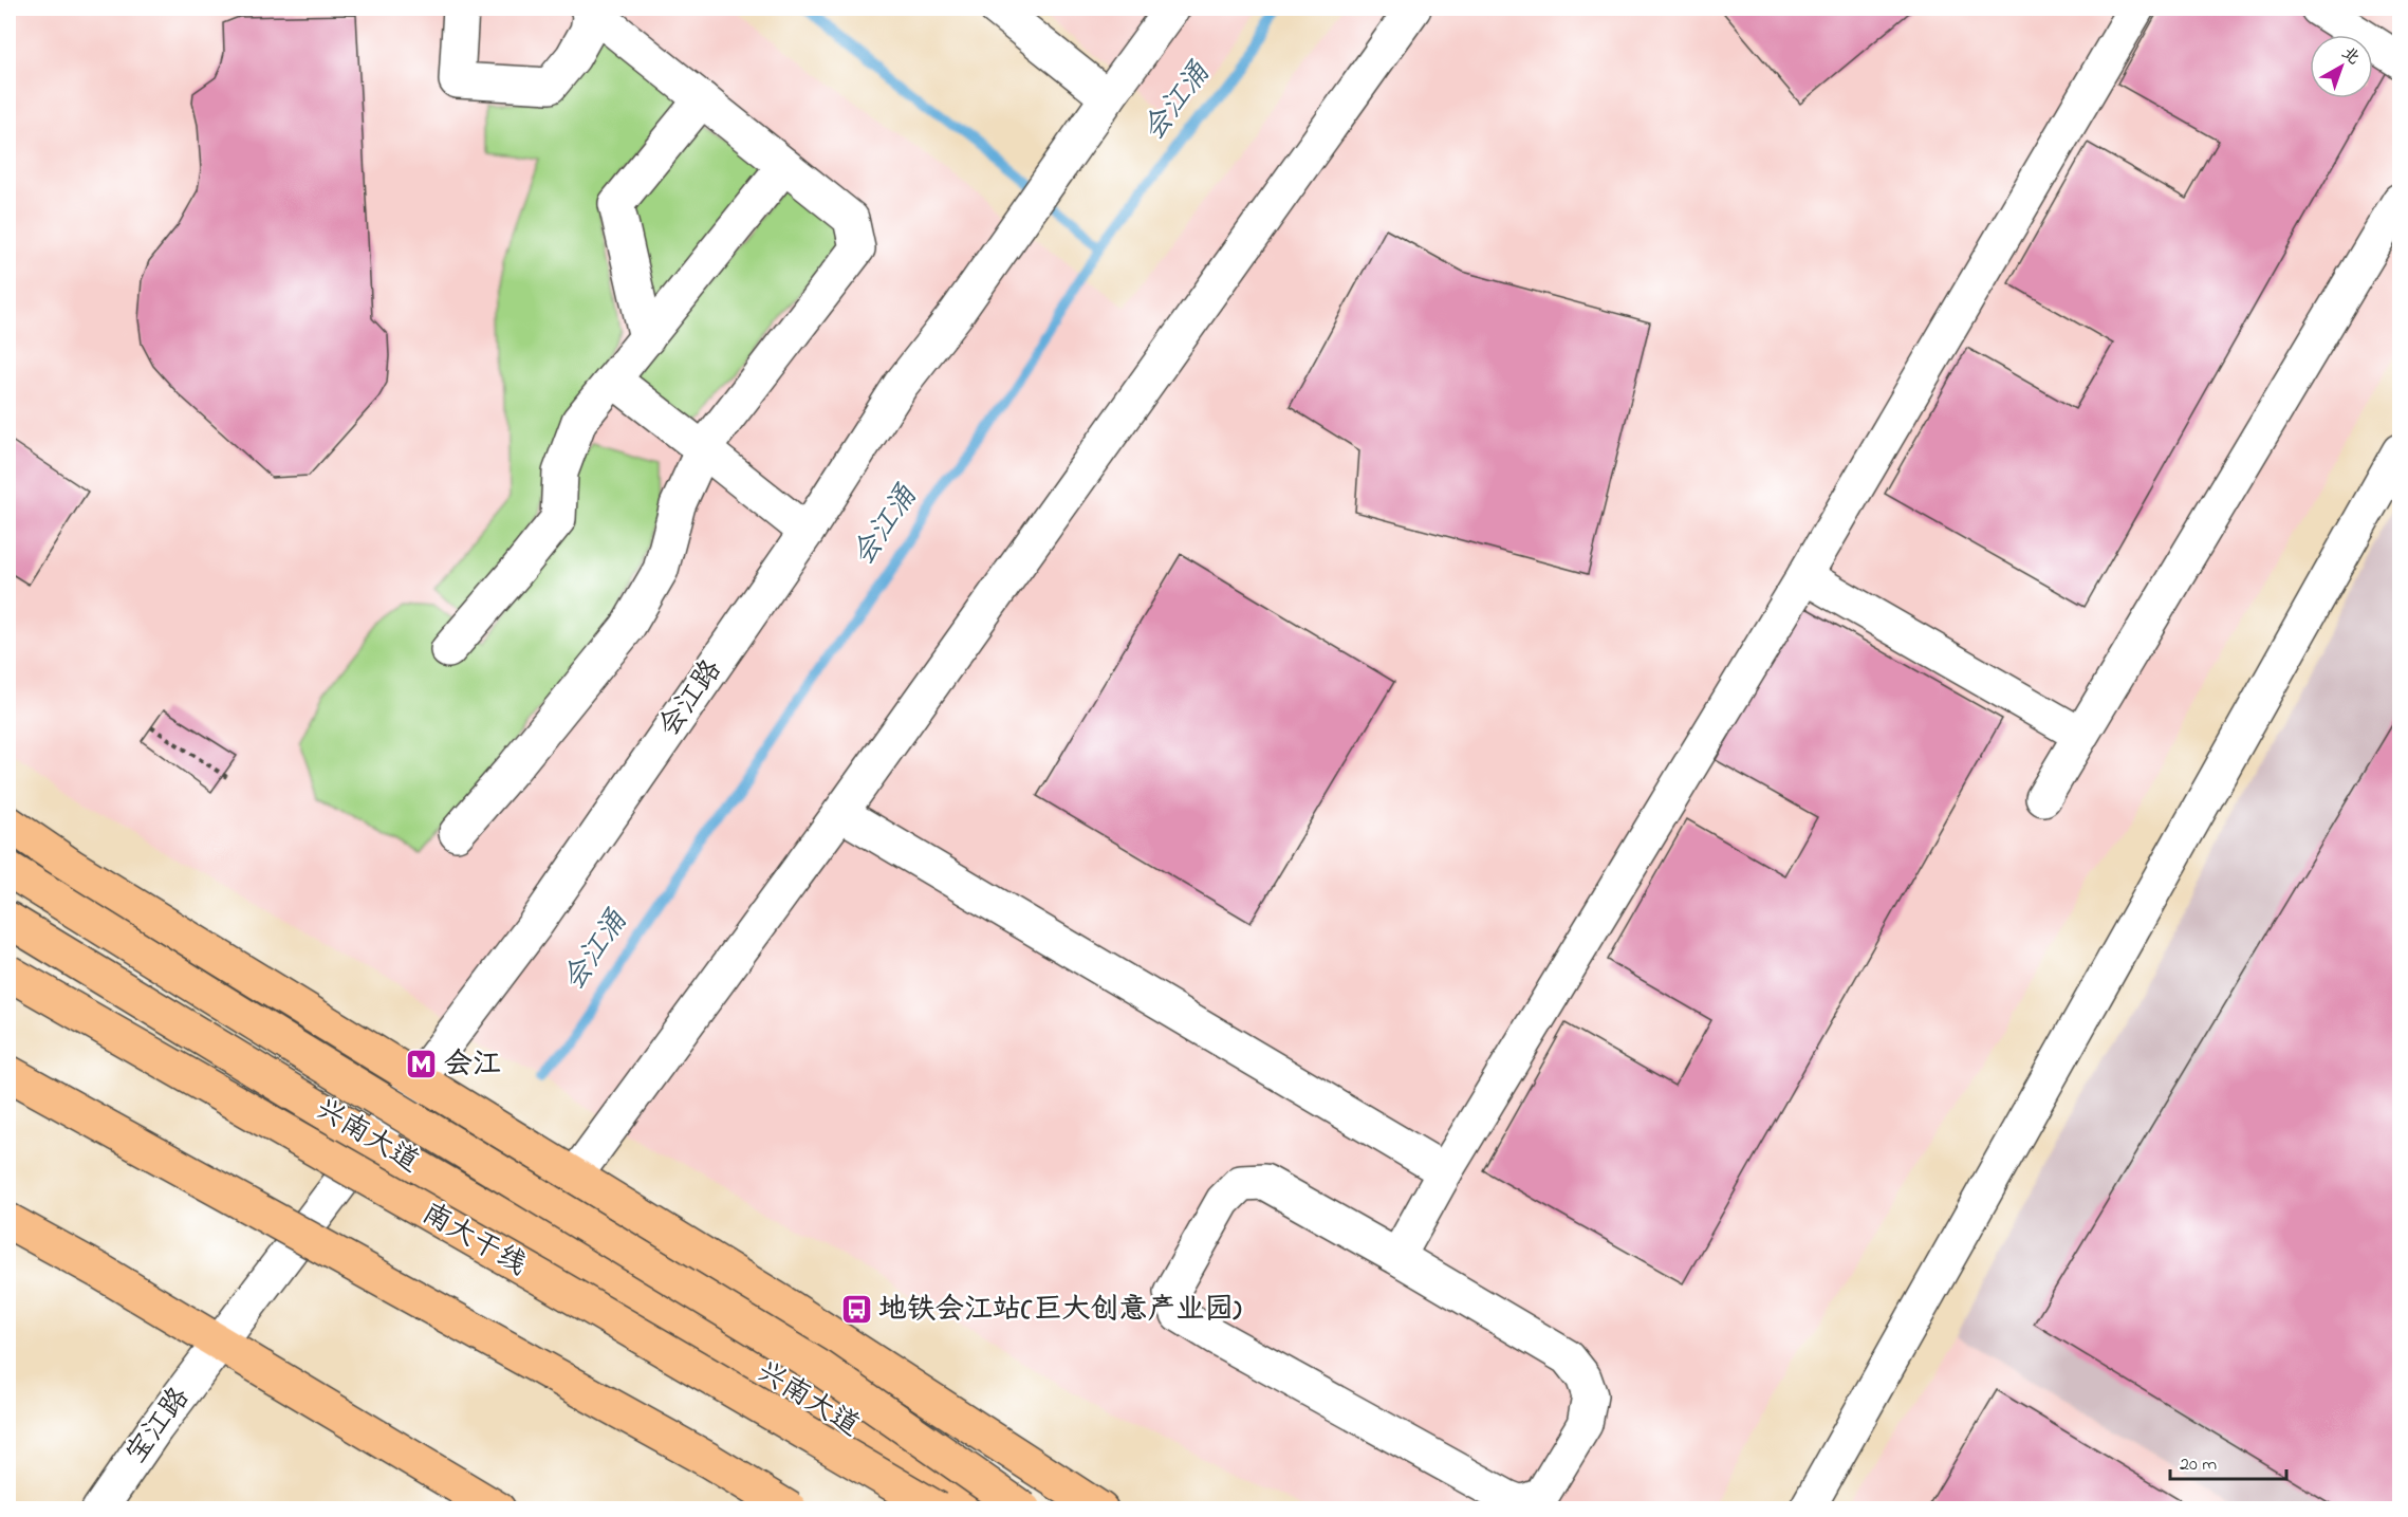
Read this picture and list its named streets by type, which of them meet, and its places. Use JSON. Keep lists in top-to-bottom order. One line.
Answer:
{"streets":{"main road":["兴南大道","南大干线"],"street":["会江路","宝江路"]},"crossings":[["会江路","兴南大道"],["会江路","宝江路"],["兴南大道","宝江路"]],"water":["会江涌"],"places":{"metro station":["会江"],"bus stop":["地铁会江站(巨大创意产业园)"]},"scale_bar":"20 m","north":"top right"}
